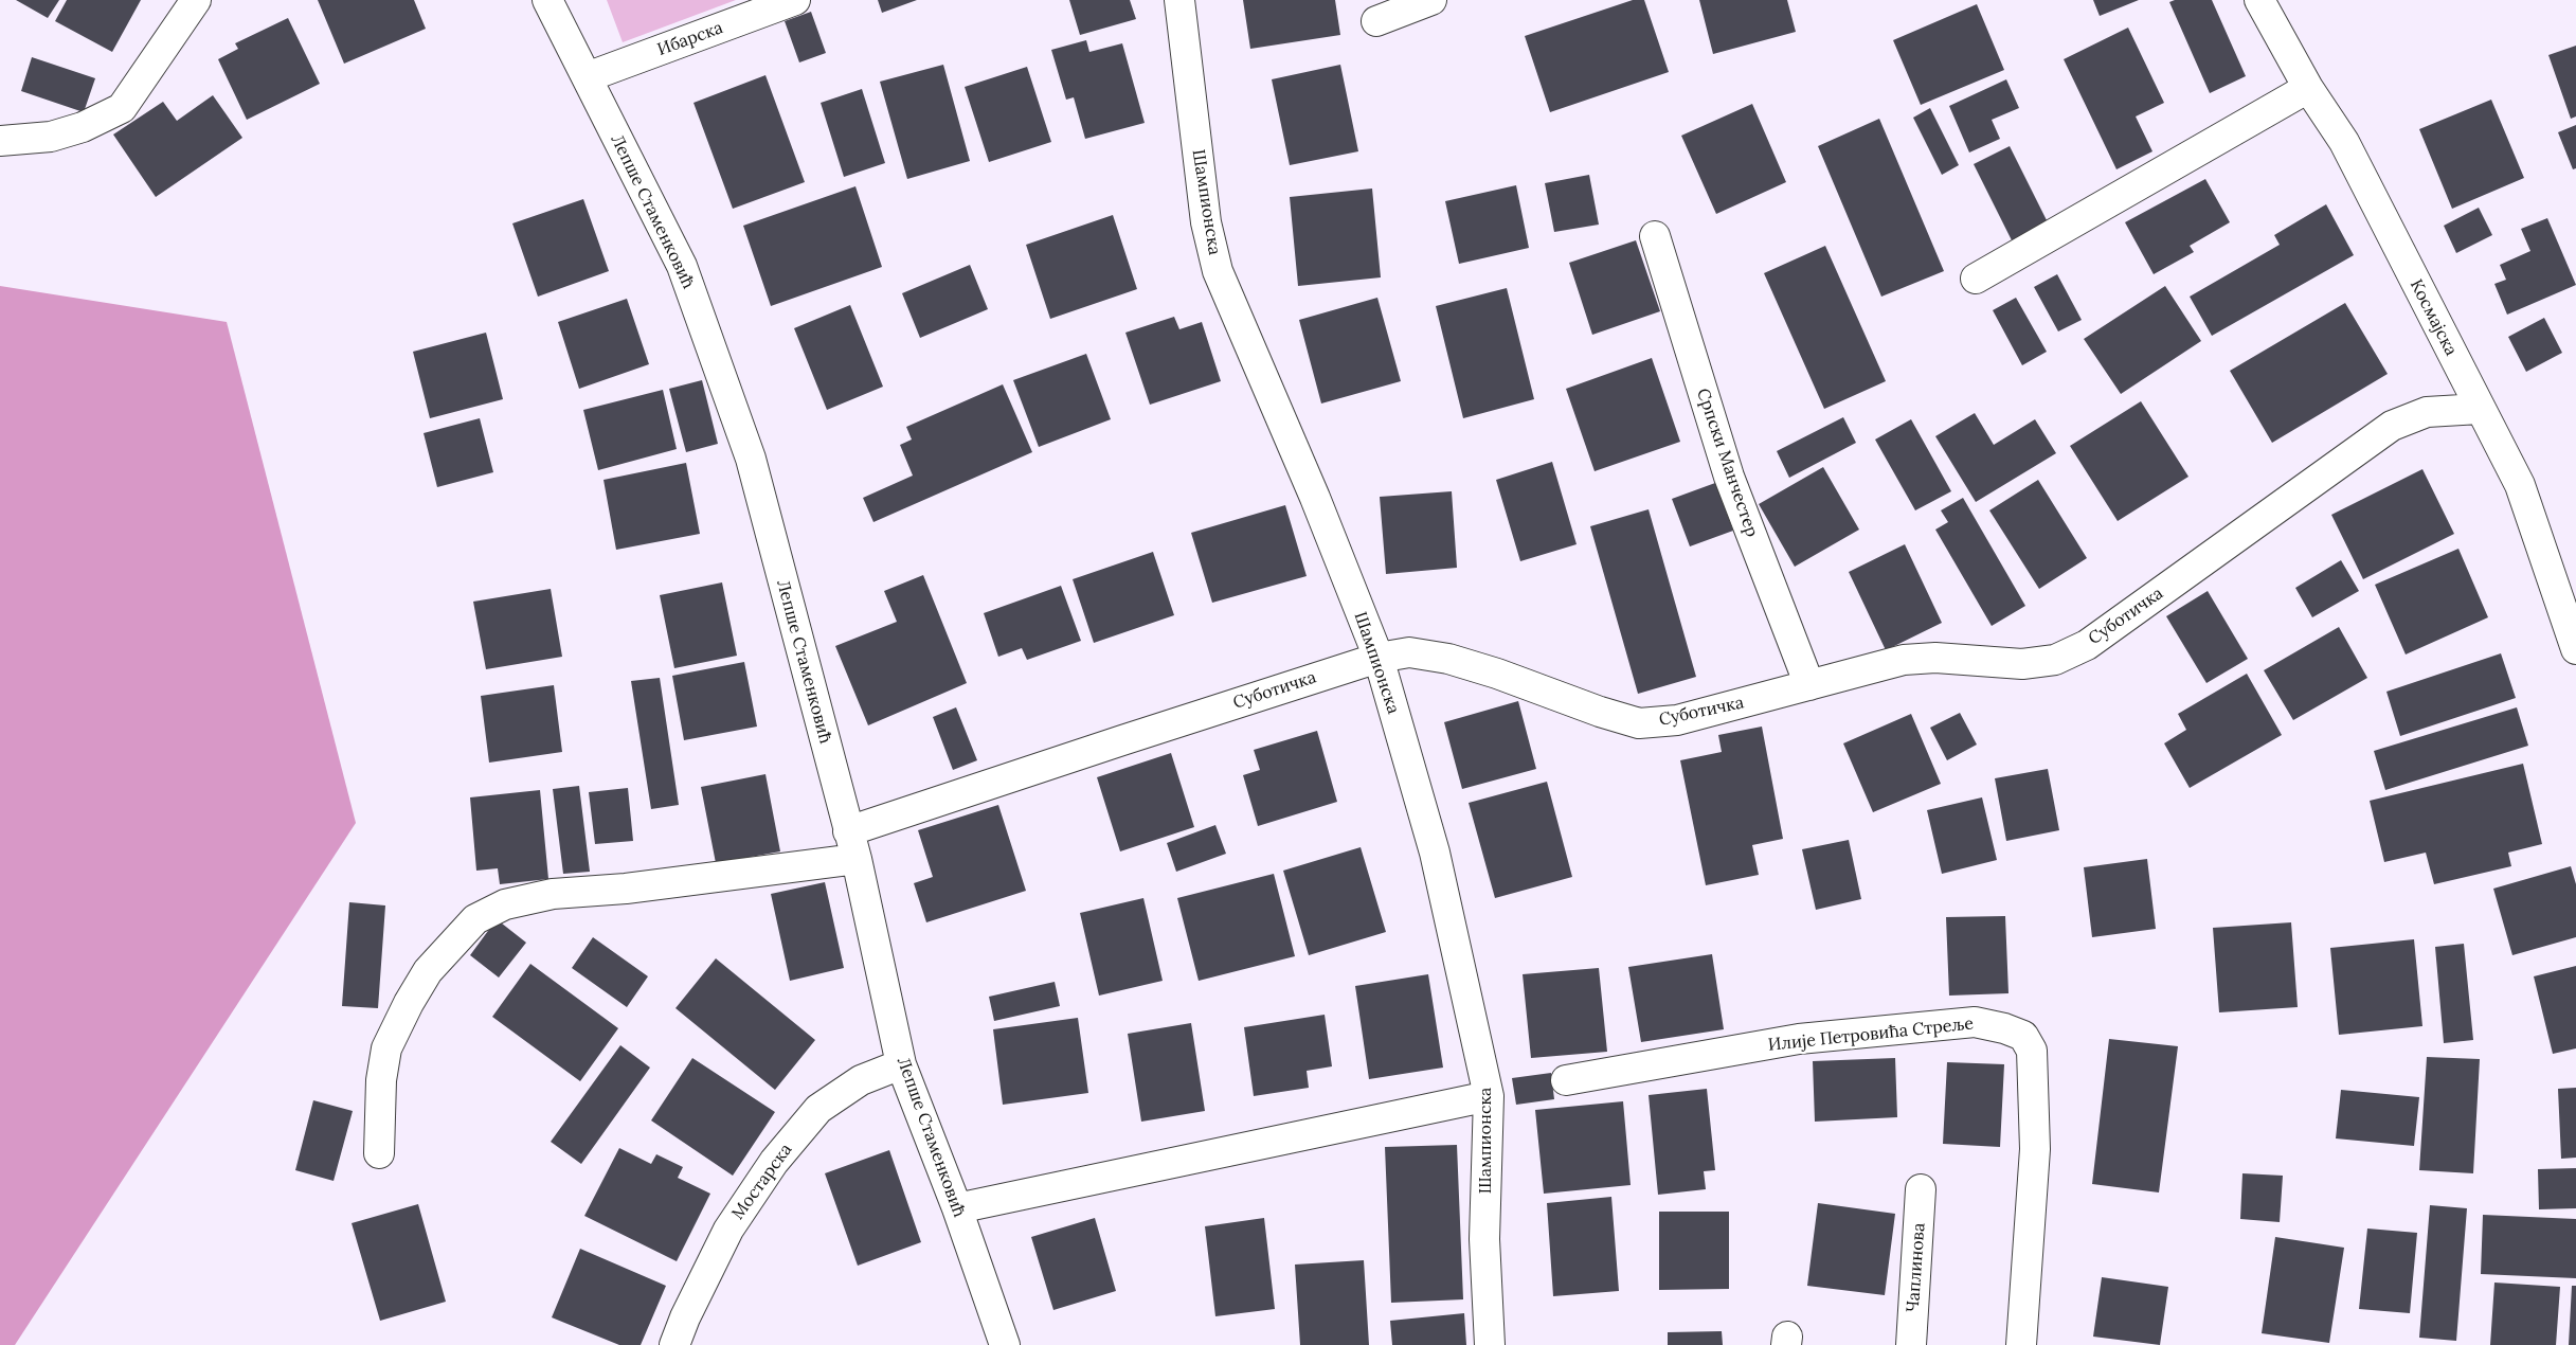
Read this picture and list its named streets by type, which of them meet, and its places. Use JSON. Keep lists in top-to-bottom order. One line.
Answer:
{"streets":{"street":["Ибарска","Шампионска","Лепше Стаменковић","Космајска","Српски Манчестер","Суботичка","Илије Петровића Стреље","Мостарска","Чаплинова"]},"crossings":[["Ибарска","Лепше Стаменковић"],["Шампионска","Суботичка"],["Лепше Стаменковић","Суботичка"],["Лепше Стаменковић","Мостарска"],["Космајска","Суботичка"],["Српски Манчестер","Суботичка"]]}
